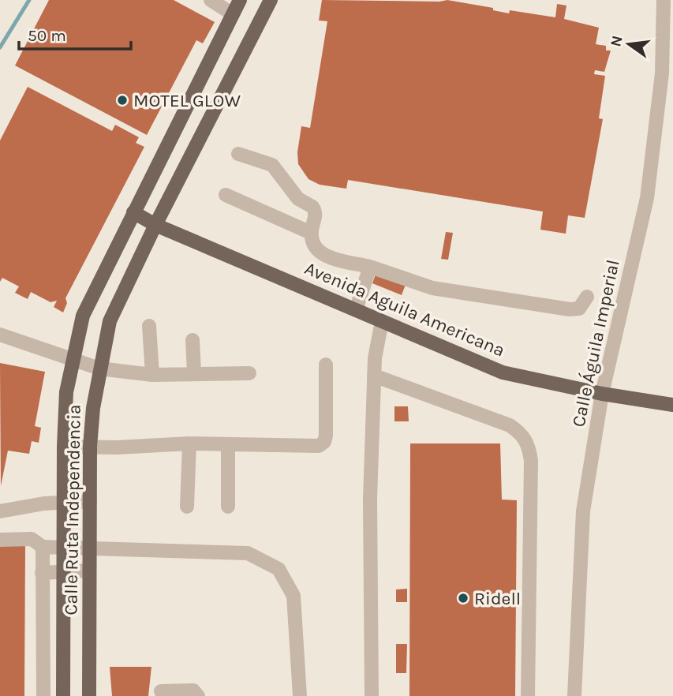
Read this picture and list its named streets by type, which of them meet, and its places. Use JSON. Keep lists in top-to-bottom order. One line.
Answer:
{"streets":{"main road":["Avenida Aguila Americana","Calle Ruta Independencia"],"street":["Calle Águila Imperial"]},"crossings":[["Avenida Aguila Americana","Calle Águila Imperial"],["Avenida Aguila Americana","Calle Ruta Independencia"]],"places":["MOTEL GLOW","Ridell"],"scale_bar":"50 m","north":"left"}
